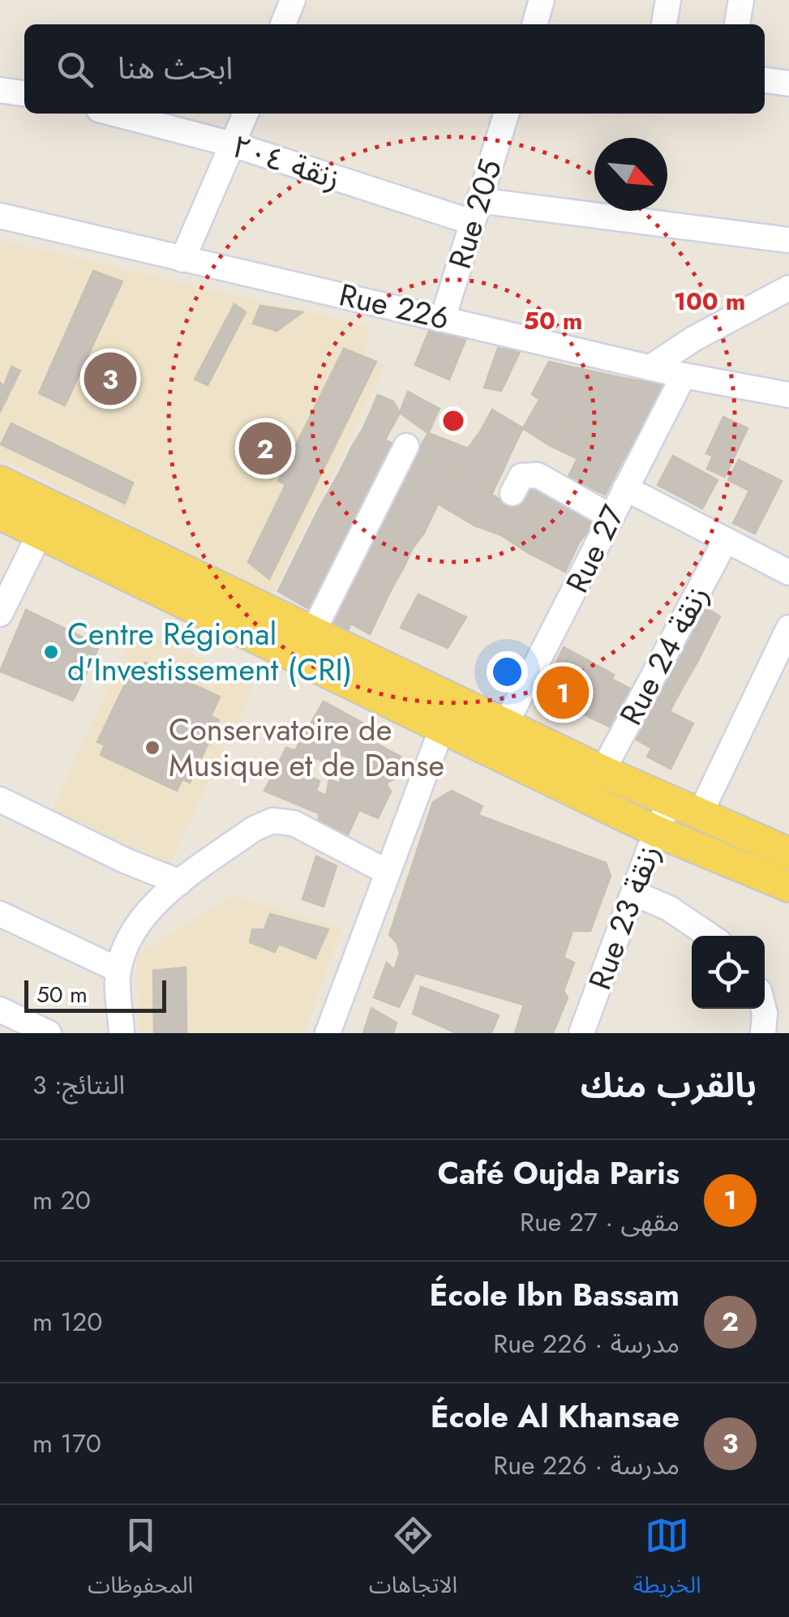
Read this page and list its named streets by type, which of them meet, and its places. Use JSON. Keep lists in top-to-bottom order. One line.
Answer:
{"streets":{"street":["زنقة ٢٠٤","Rue 205","Rue 226","Rue 27","Rue 24 زنقة","Rue 23 زنقة"]},"crossings":[["زنقة ٢٠٤","Rue 205"],["Rue 205","Rue 226"],["Rue 226","Rue 27"]],"places":["Centre Régional d'Investissement (CRI)","Conservatoire de Musique et de Danse"],"scale_bar":"50 m","north":"bottom right","page":{"search":"ابحث هنا","pins":["3","2","1"],"scale":"50 m","heading":["بالقرب منك","النتائج: 3"],"list":[{"mark":"1","name":"Café Oujda Paris","note":"مقهى · Rue 27","value":"20 m"},{"mark":"2","name":"École Ibn Bassam","note":"مدرسة · Rue 226","value":"120 m"},{"mark":"3","name":"École Al Khansae","note":"مدرسة · Rue 226","value":"170 m"}],"nav":["الخريطة","الاتجاهات","المحفوظات"]},"rings":["100 m","50 m"]}
